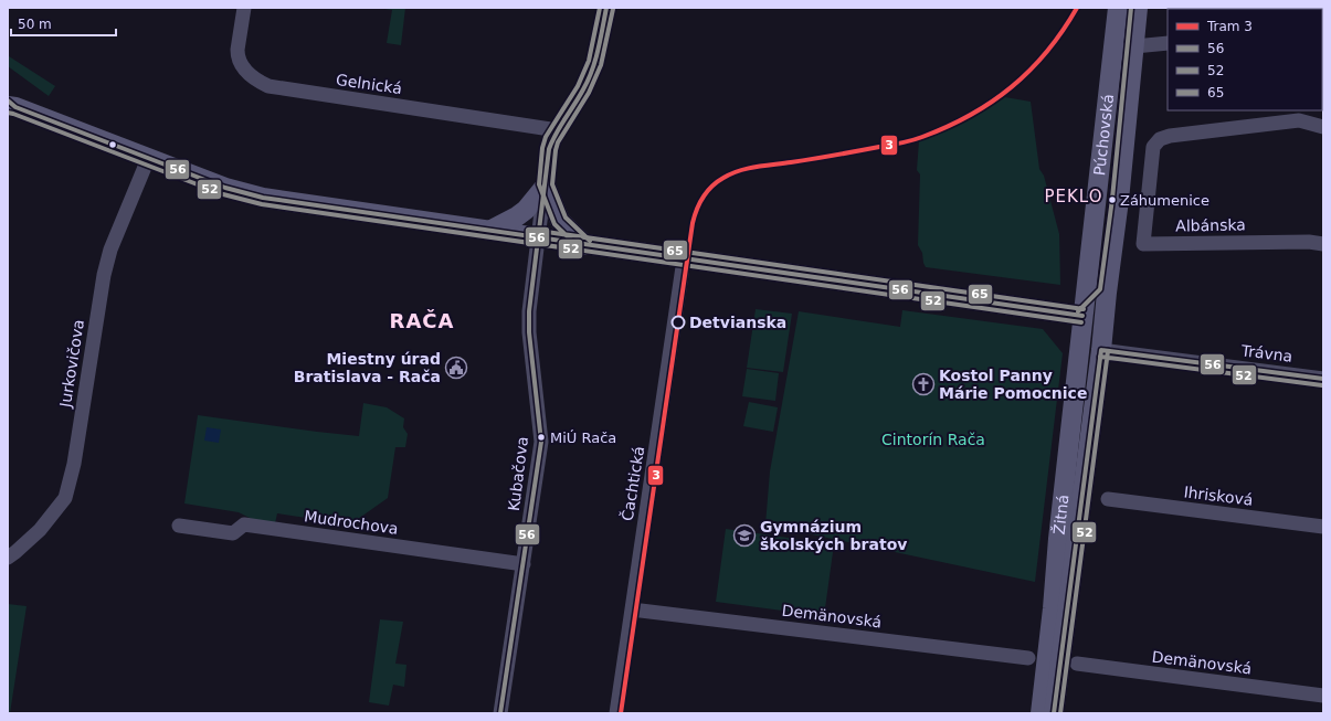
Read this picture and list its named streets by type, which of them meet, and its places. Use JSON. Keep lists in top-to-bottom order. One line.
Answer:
{"streets":{"main road":["Púchovská","Žitná"],"street":["Gelnická","Albánska","Trávna","Jurkovičova","Kubačova","Čachtická","Ihrisková","Mudrochova","Demänovská"]},"crossings":[["Gelnická","Kubačova"],["Púchovská","Trávna"],["Púchovská","Žitná"],["Trávna","Žitná"],["Kubačova","Mudrochova"],["Čachtická","Demänovská"]],"districts":["PEKLO","RAČA"],"parks":["Cintorín Rača"],"places":{"other":["Záhumenice","Detvianska","MiÚ Rača"],"public building":["Miestny úrad Bratislava - Rača"],"church":["Kostol Panny Márie Pomocnice"],"school or university":["Gymnázium školských bratov"]},"lines":["tram line 3","transit line 56","transit line 65","transit line 52"],"legend":["Tram 3","56","52","65"],"scale_bar":"50 m"}
